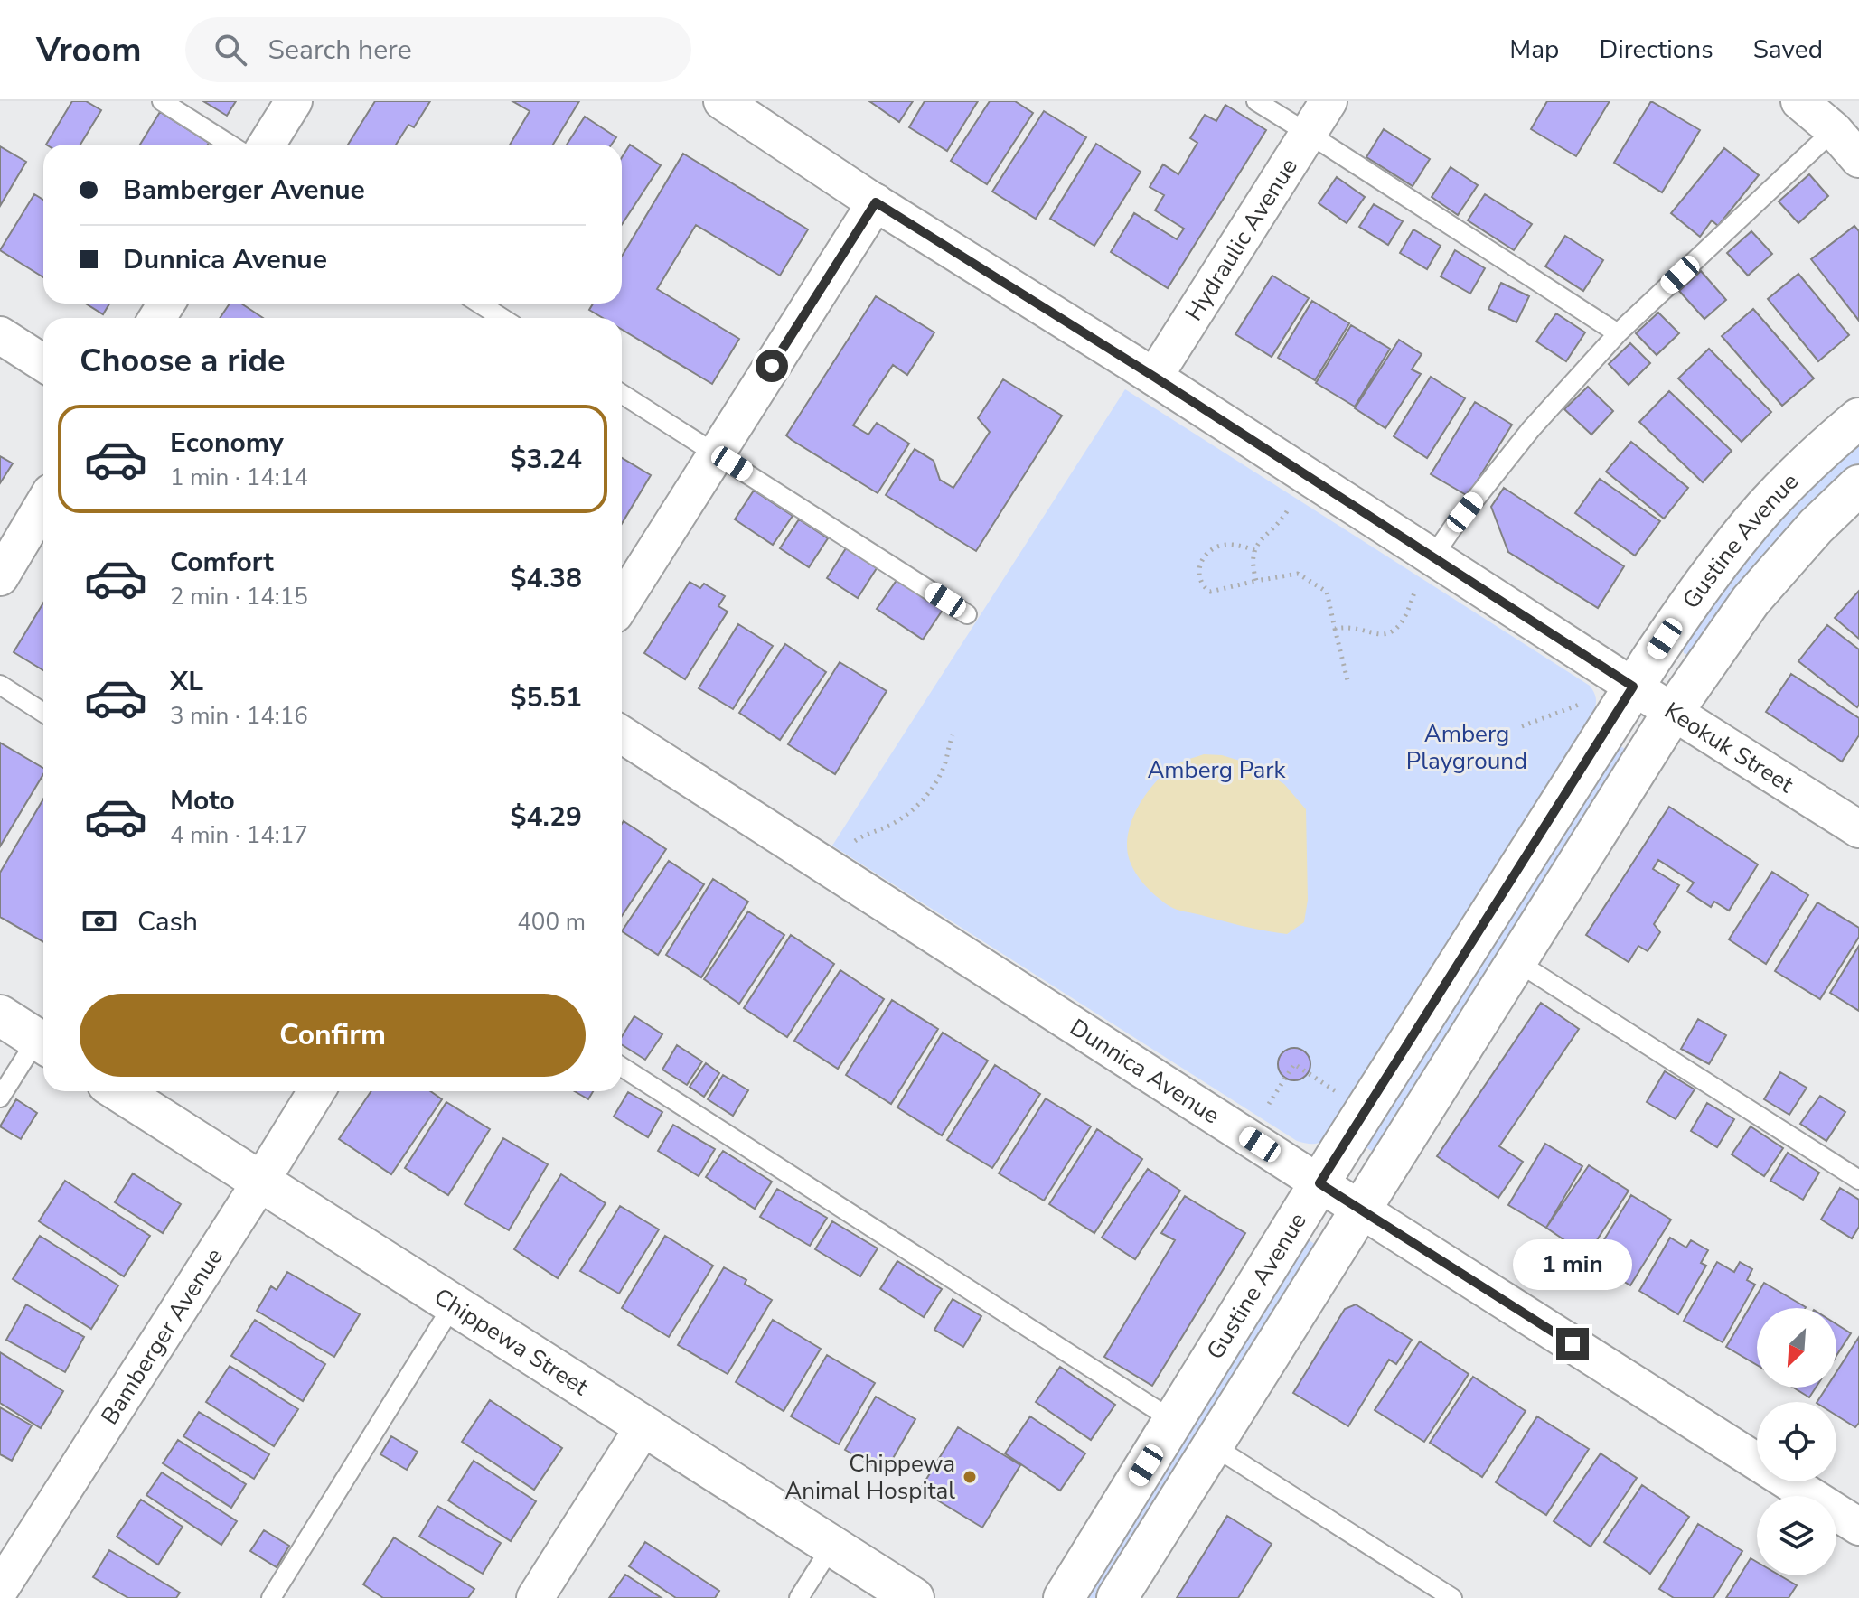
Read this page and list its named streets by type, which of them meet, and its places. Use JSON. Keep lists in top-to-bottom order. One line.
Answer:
{"streets":{"street":["Hydraulic Avenue","Gustine Avenue","Keokuk Street","Dunnica Avenue","Bamberger Avenue","Chippewa Street"]},"crossings":[["Hydraulic Avenue","Keokuk Street"],["Gustine Avenue","Keokuk Street"],["Gustine Avenue","Dunnica Avenue"],["Bamberger Avenue","Chippewa Street"]],"parks":["Amberg Playground","Amberg Park"],"places":["Chippewa Animal Hospital"],"north":"bottom left","page":{"header":"Vroom","search":"Search here","nav":["Map","Directions","Saved"],"banner":["Bamberger Avenue","Dunnica Avenue"],"heading":"Choose a ride","list":[{"name":"Economy","note":"1 min · 14:14","value":"$3.24"},{"name":"Comfort","note":"2 min · 14:15","value":"$4.38"},{"name":"XL","note":"3 min · 14:16","value":"$5.51"},{"name":"Moto","note":"4 min · 14:17","value":"$4.29"}],"pay":["Cash","400 m"],"buttons":"Confirm","bubble":"1 min"}}
